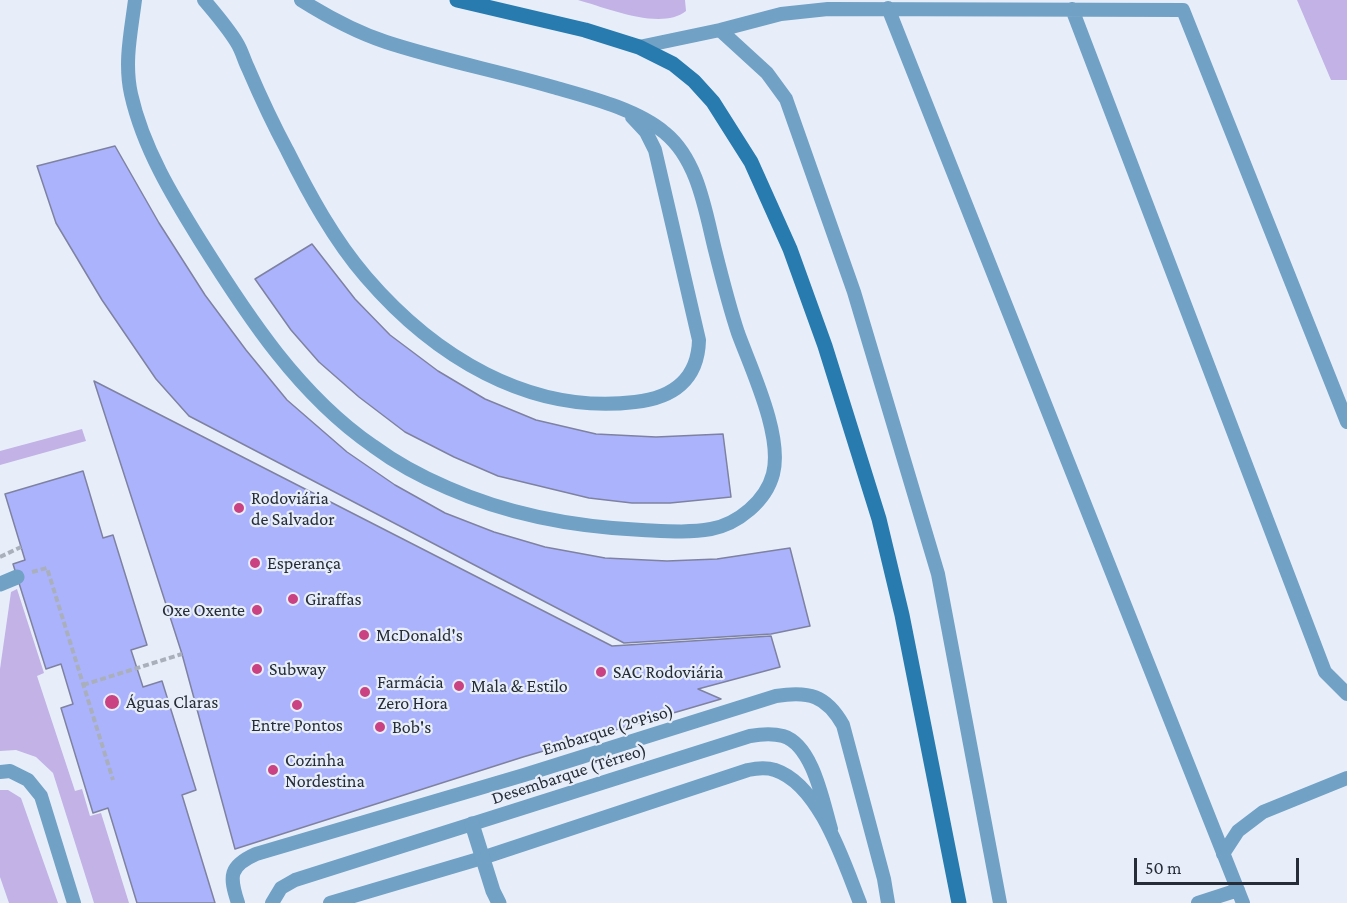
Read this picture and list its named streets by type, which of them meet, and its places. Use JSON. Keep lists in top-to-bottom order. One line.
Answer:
{"streets":{"lane":["Embarque (2ºPiso)","Desembarque (Térreo)"]},"places":["Rodoviária de Salvador","Esperança","Giraffas","Oxe Oxente","McDonald's","Subway","SAC Rodoviária","Mala & Estilo","Farmácia Zero Hora","Águas Claras","Entre Pontos","Bob's","Cozinha Nordestina"],"scale_bar":"50 m"}
